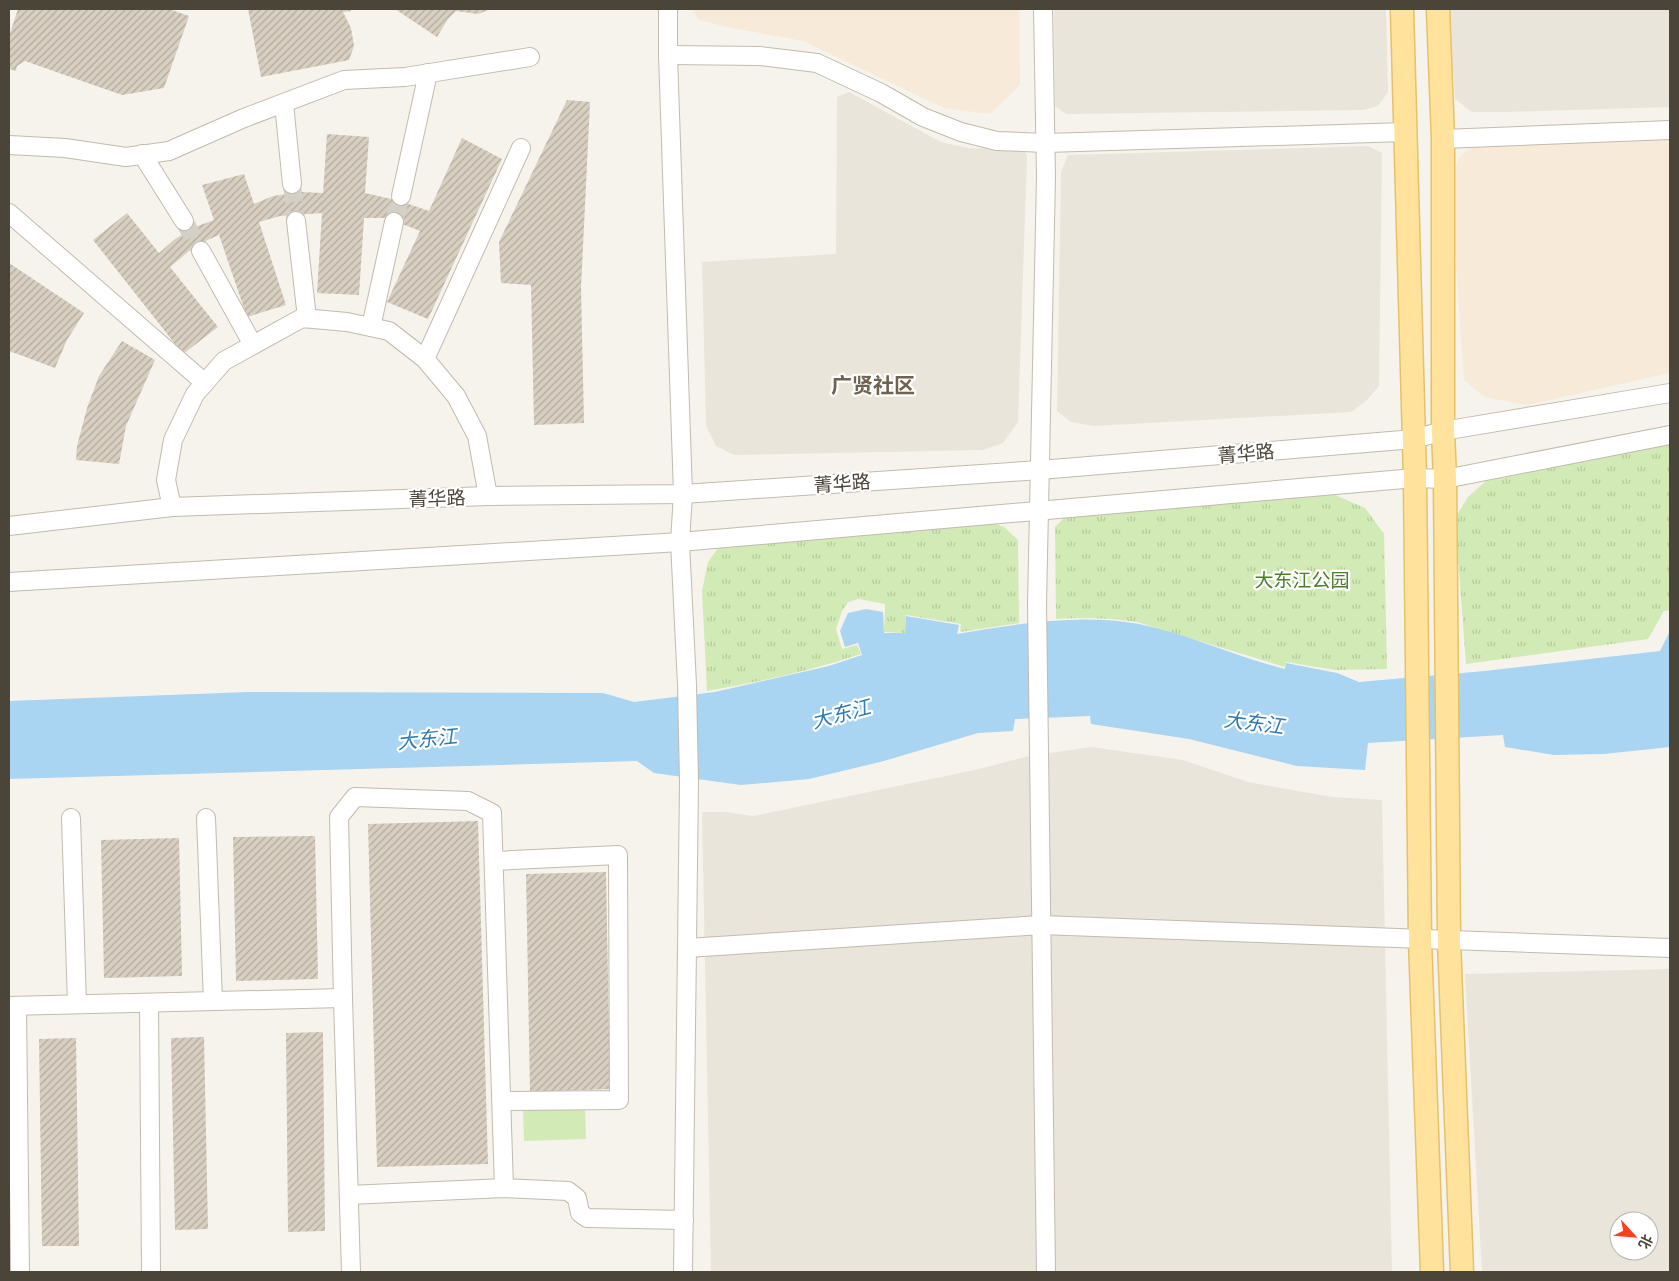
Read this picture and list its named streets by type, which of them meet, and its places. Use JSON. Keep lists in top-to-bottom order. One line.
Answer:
{"streets":{"street":["菁华路"]},"districts":["广贤社区"],"water":["大东江"],"parks":["大东江公园"],"north":"bottom right"}
